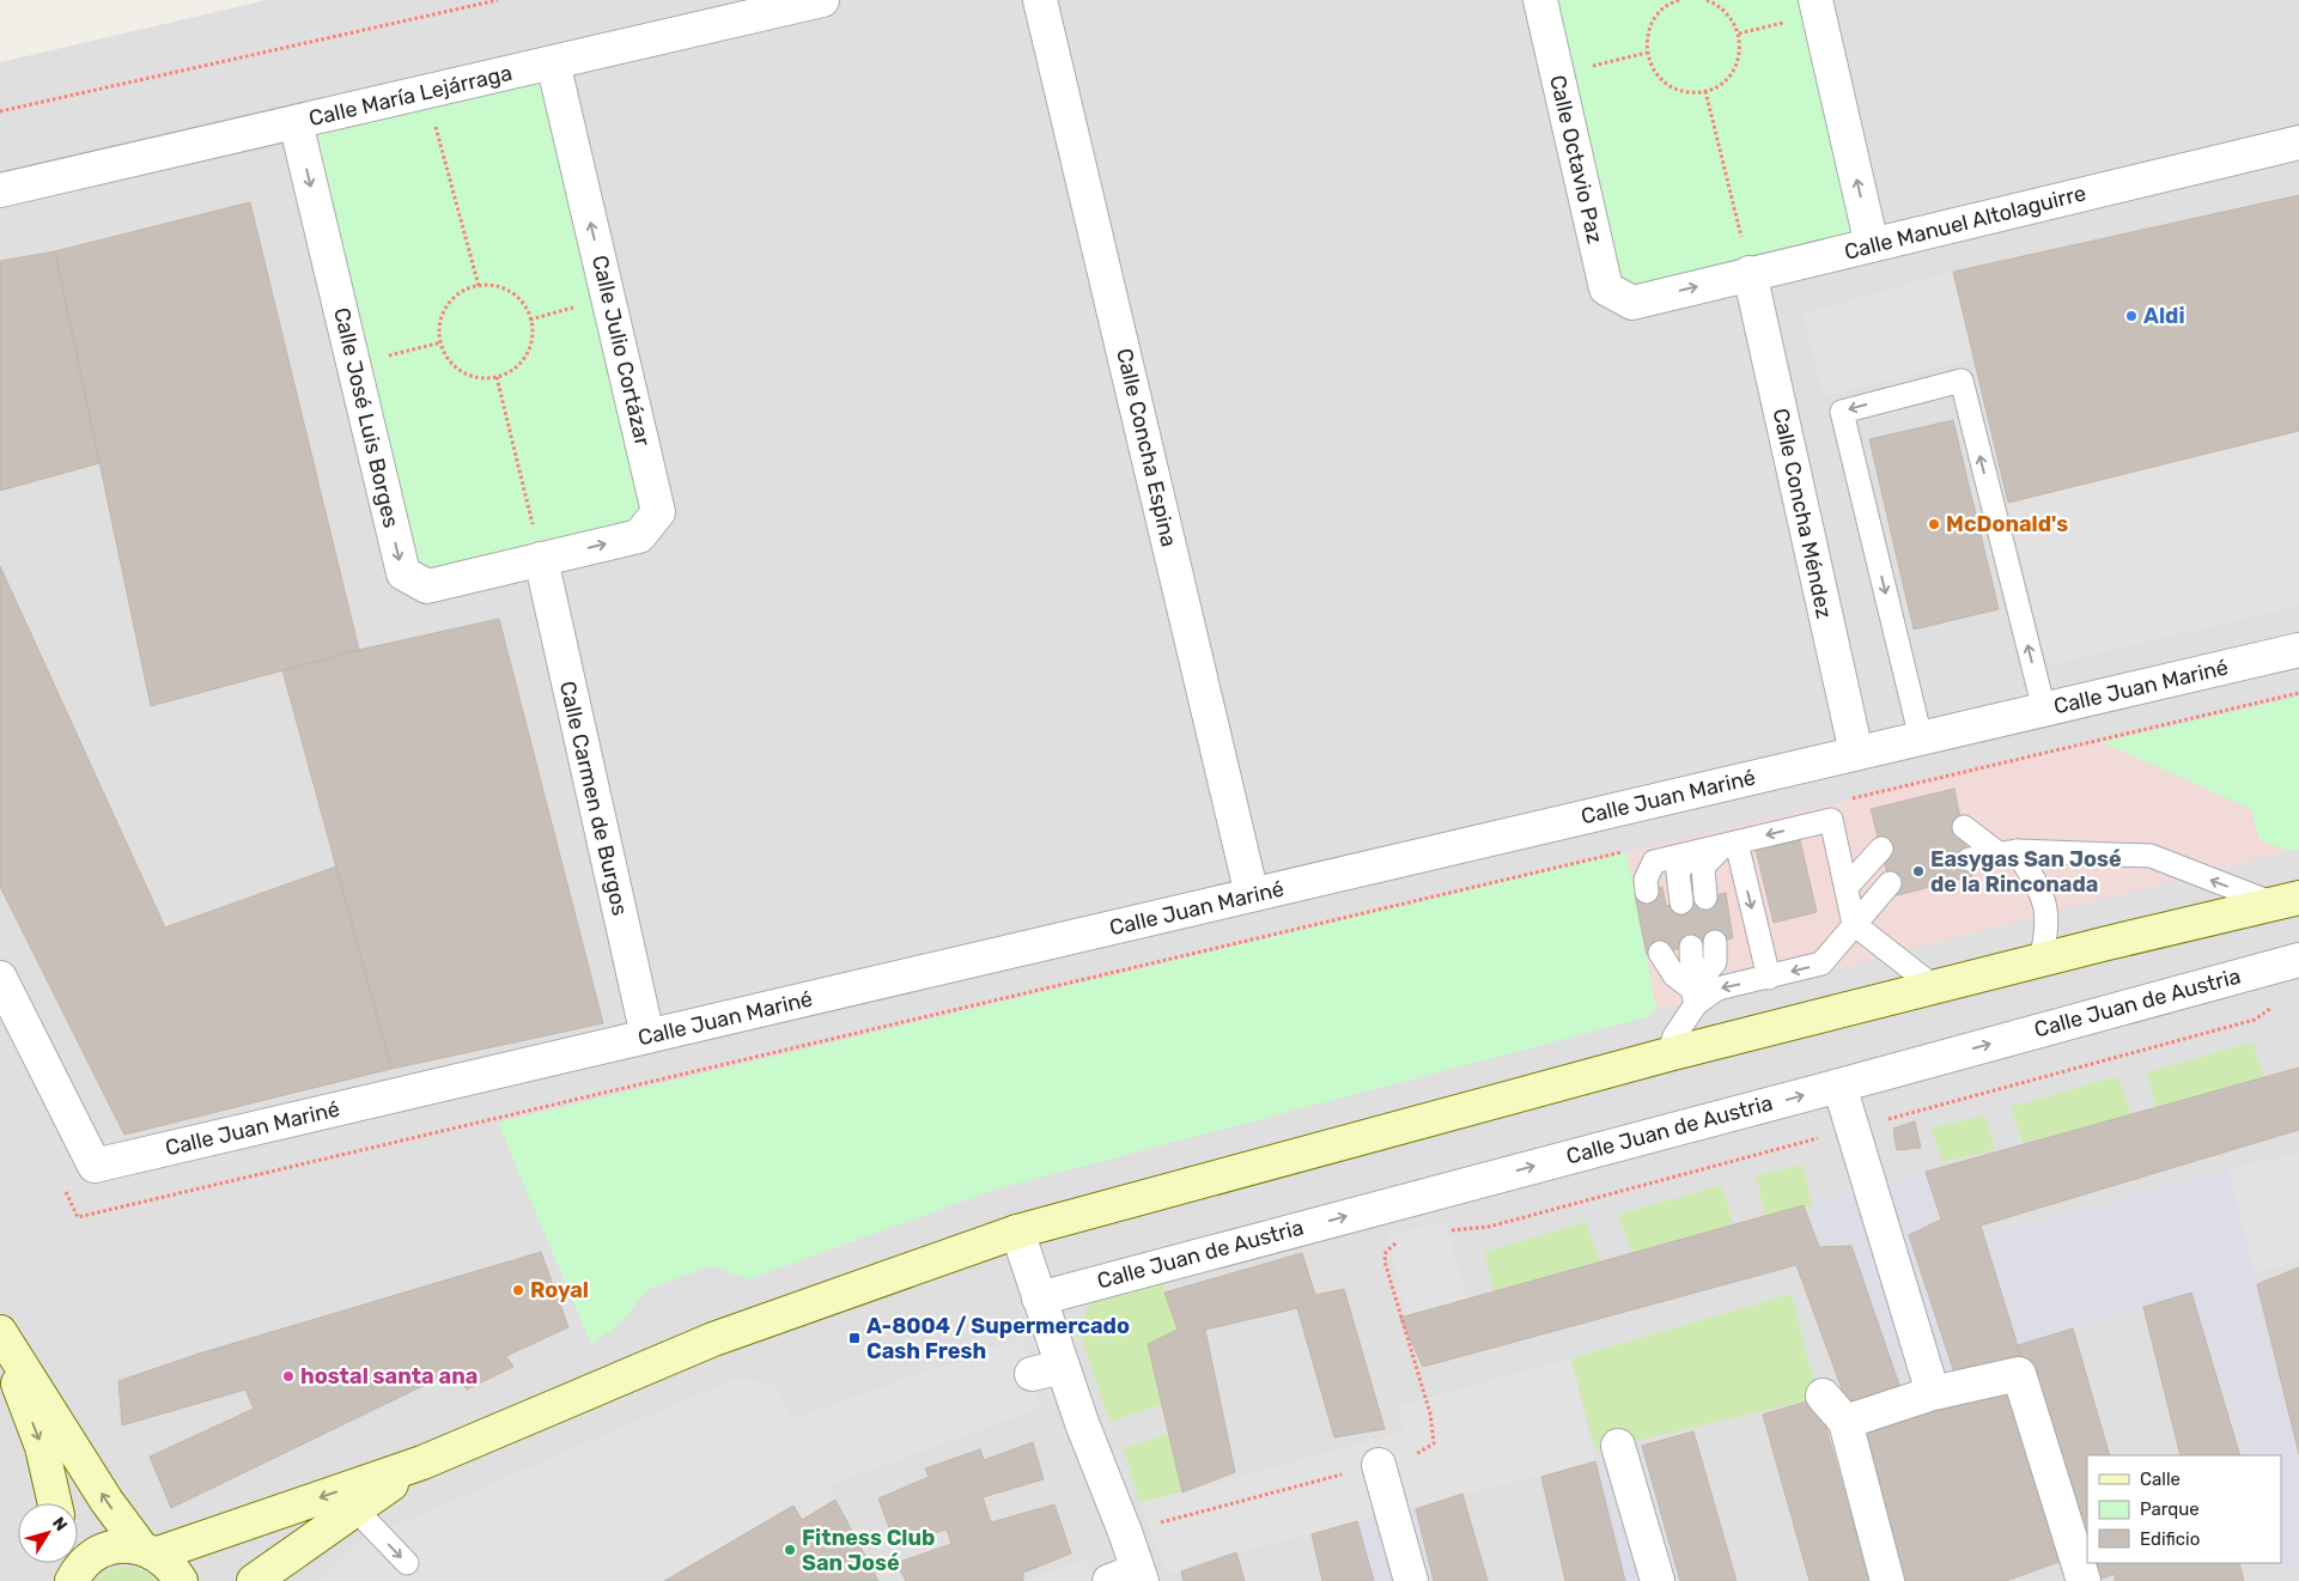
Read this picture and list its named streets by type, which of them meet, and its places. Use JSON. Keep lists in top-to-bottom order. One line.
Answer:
{"streets":{"street":["Calle María Lejárraga","Calle Octavio Paz","Calle Manuel Altolaguirre","Calle Julio Cortázar","Calle José Luis Borges","Calle Concha Espina","Calle Concha Méndez","Calle Juan Mariné","Calle Carmen de Burgos","Calle Juan de Austria"]},"crossings":[["Calle María Lejárraga","Calle Julio Cortázar"],["Calle María Lejárraga","Calle José Luis Borges"],["Calle Octavio Paz","Calle Manuel Altolaguirre"],["Calle Manuel Altolaguirre","Calle Concha Méndez"],["Calle Julio Cortázar","Calle José Luis Borges"],["Calle Julio Cortázar","Calle Carmen de Burgos"],["Calle José Luis Borges","Calle Carmen de Burgos"],["Calle Concha Espina","Calle Juan Mariné"],["Calle Concha Méndez","Calle Juan Mariné"],["Calle Juan Mariné","Calle Carmen de Burgos"]],"one_way":["Calle Julio Cortázar","Calle José Luis Borges","Calle Juan de Austria"],"places":{"other":["Aldi","McDonald's","Easygas San José de la Rinconada","Royal","hostal santa ana","Fitness Club San José"],"transit":["A-8004 / Supermercado Cash Fresh"]},"legend":["Calle","Parque","Edificio"],"north":"top right"}
